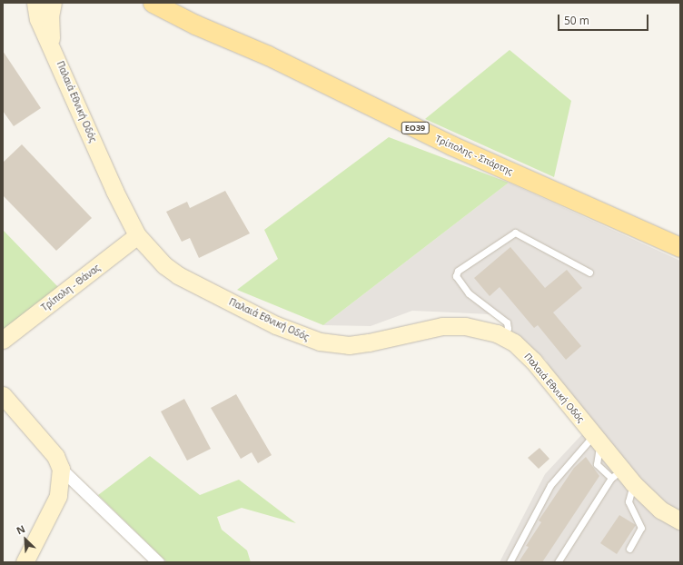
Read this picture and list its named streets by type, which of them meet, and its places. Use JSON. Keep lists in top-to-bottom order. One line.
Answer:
{"streets":{"main road":["Παλαιά Εθνική Οδός","ΕΟ39","Τρίπολης - Σπάρτης","Τρίπολη - Θάνας"]},"crossings":[["Παλαιά Εθνική Οδός","Τρίπολη - Θάνας"]],"scale_bar":"50 m","north":"top left"}
